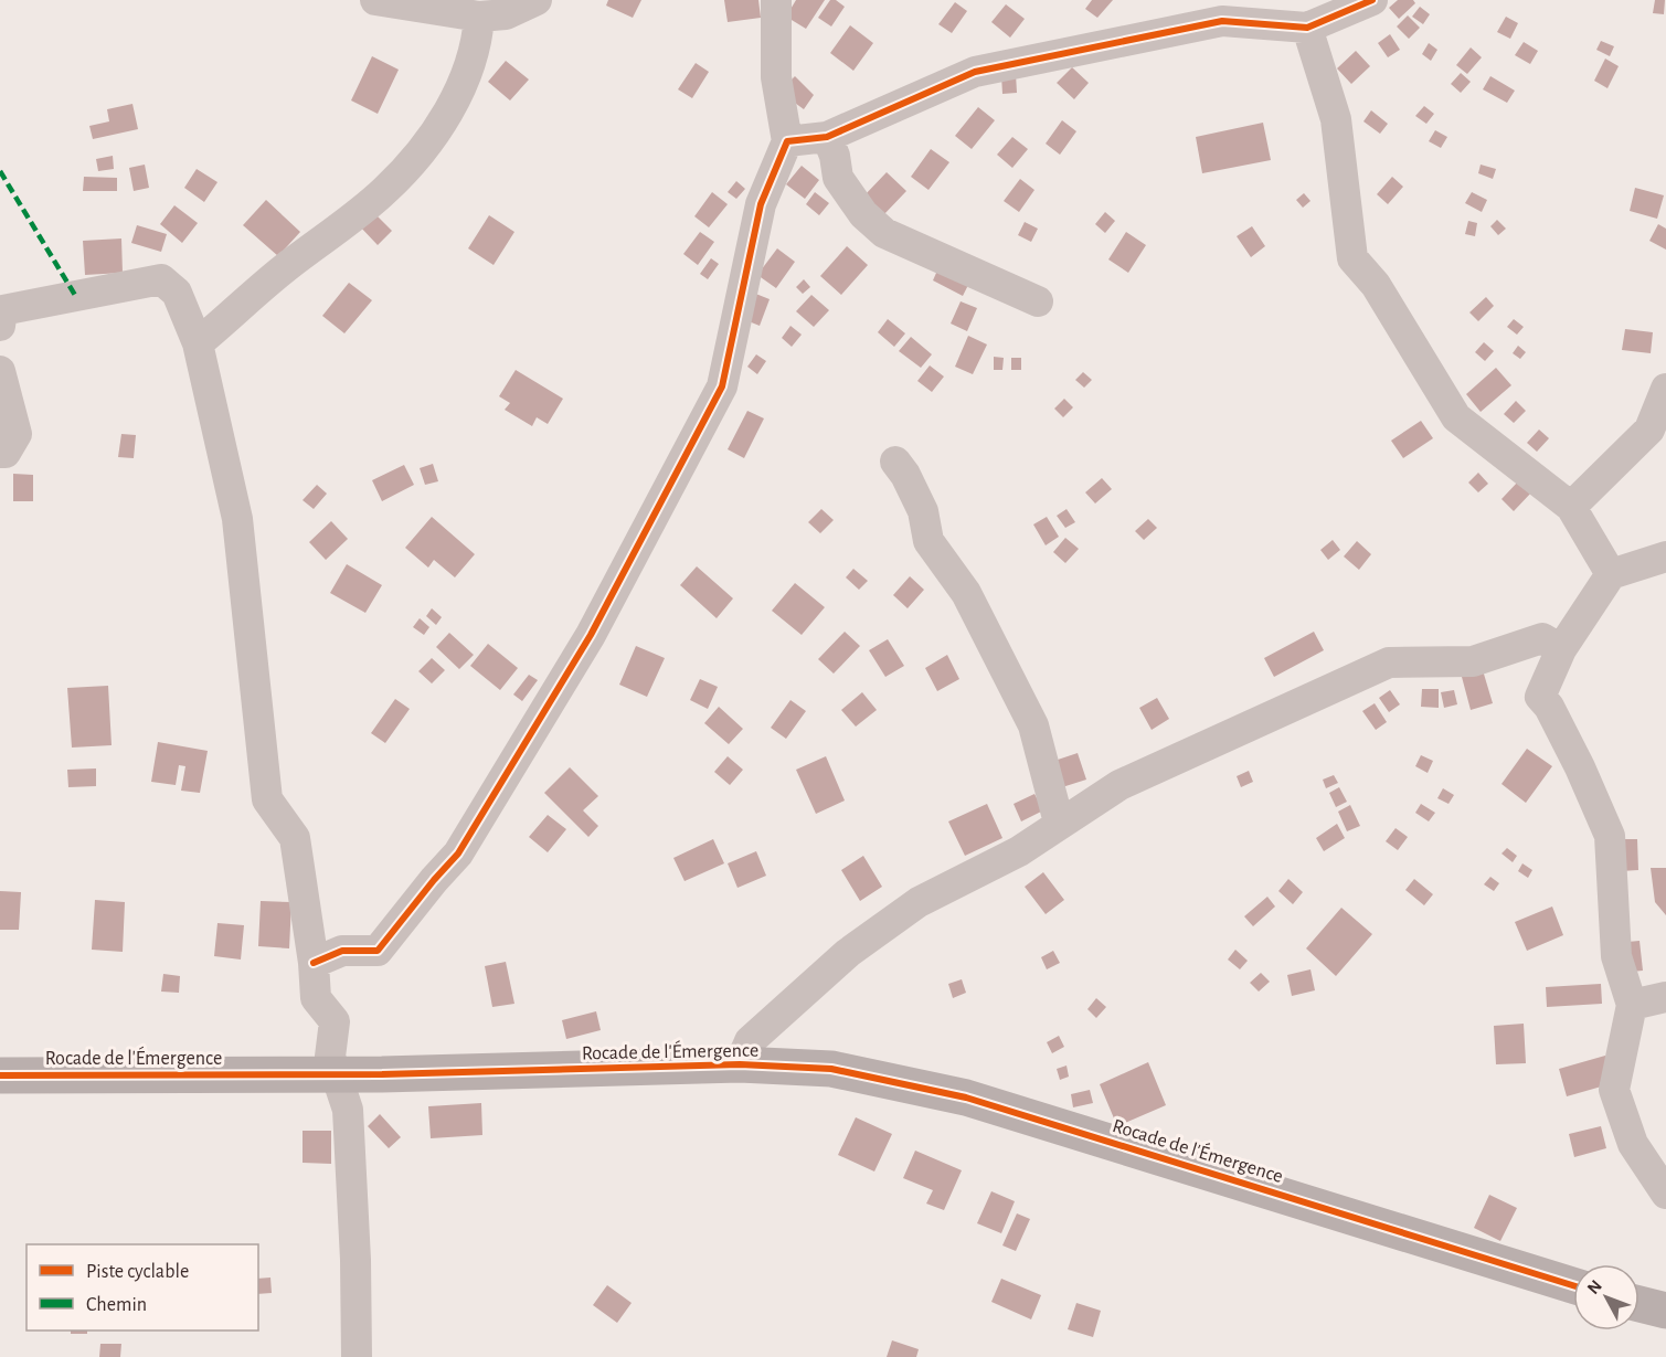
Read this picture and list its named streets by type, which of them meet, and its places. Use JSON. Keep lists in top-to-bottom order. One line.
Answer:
{"streets":{"street":["Rocade de l'Émergence"]},"legend":["Piste cyclable","Chemin"],"north":"top left"}
